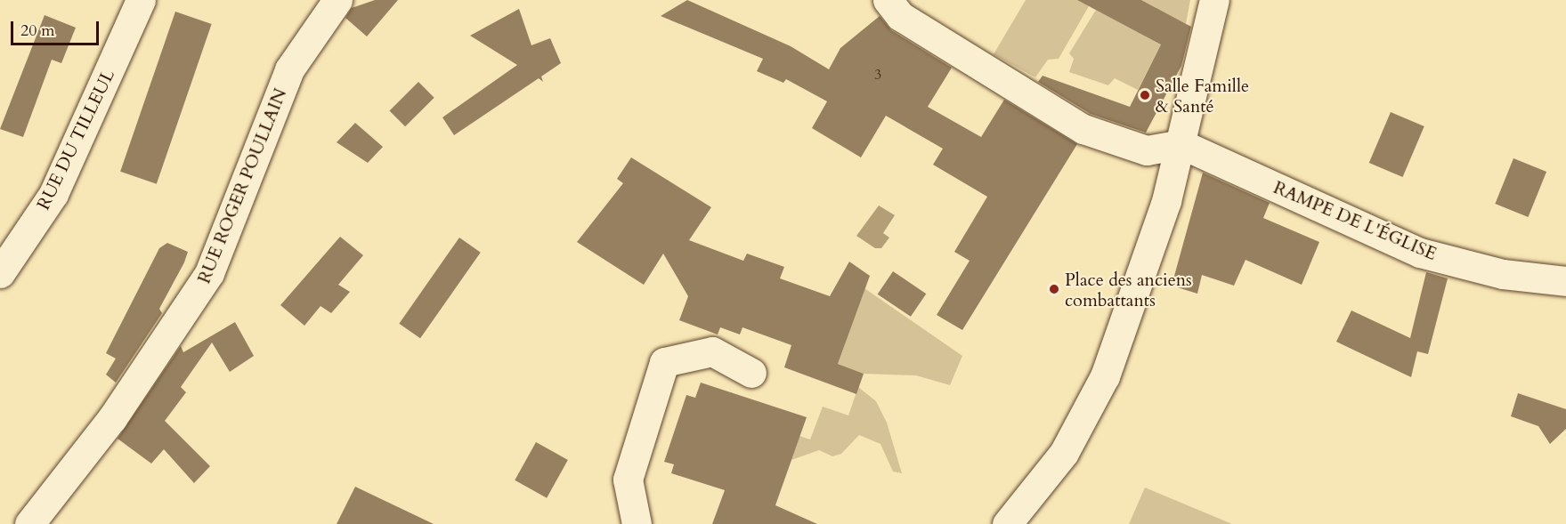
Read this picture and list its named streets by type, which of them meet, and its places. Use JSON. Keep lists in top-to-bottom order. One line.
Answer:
{"streets":{"street":["RUE DU TILLEUL","RUE ROGER POULLAIN","RAMPE DE L'ÉGLISE"]},"places":["Salle Famille & Santé","Place des anciens combattants"],"house_numbers":["3"],"scale_bar":"20 m"}
